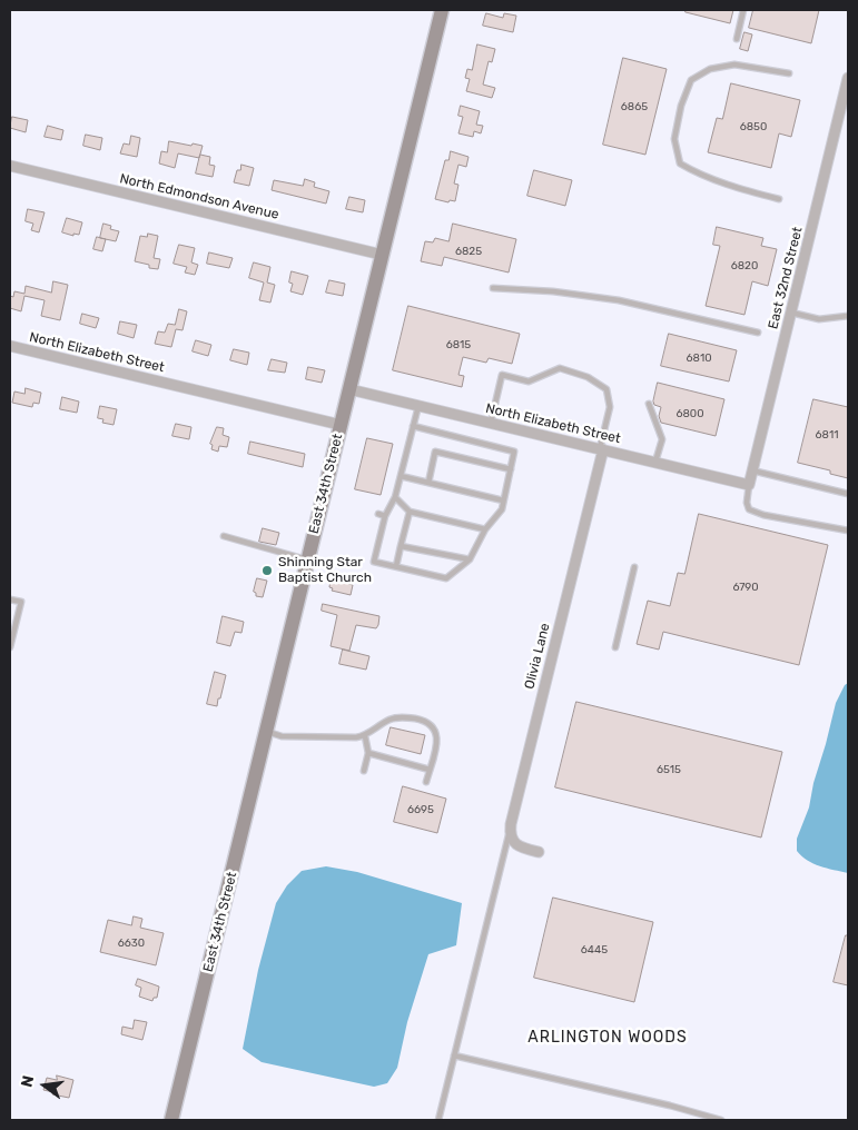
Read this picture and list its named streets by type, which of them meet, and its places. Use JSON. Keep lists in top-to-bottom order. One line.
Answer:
{"streets":{"main road":["East 34th Street"],"street":["North Edmondson Avenue","East 32nd Street","North Elizabeth Street","Olivia Lane"]},"crossings":[["North Edmondson Avenue","East 34th Street"],["East 32nd Street","North Elizabeth Street"],["North Elizabeth Street","East 34th Street"],["North Elizabeth Street","Olivia Lane"]],"districts":["ARLINGTON WOODS"],"places":["Shinning Star Baptist Church"],"house_numbers":["6865","6850","6825","6820","6815","6810","6800","6811","6790","6515","6695","6630","6445"],"north":"left"}
